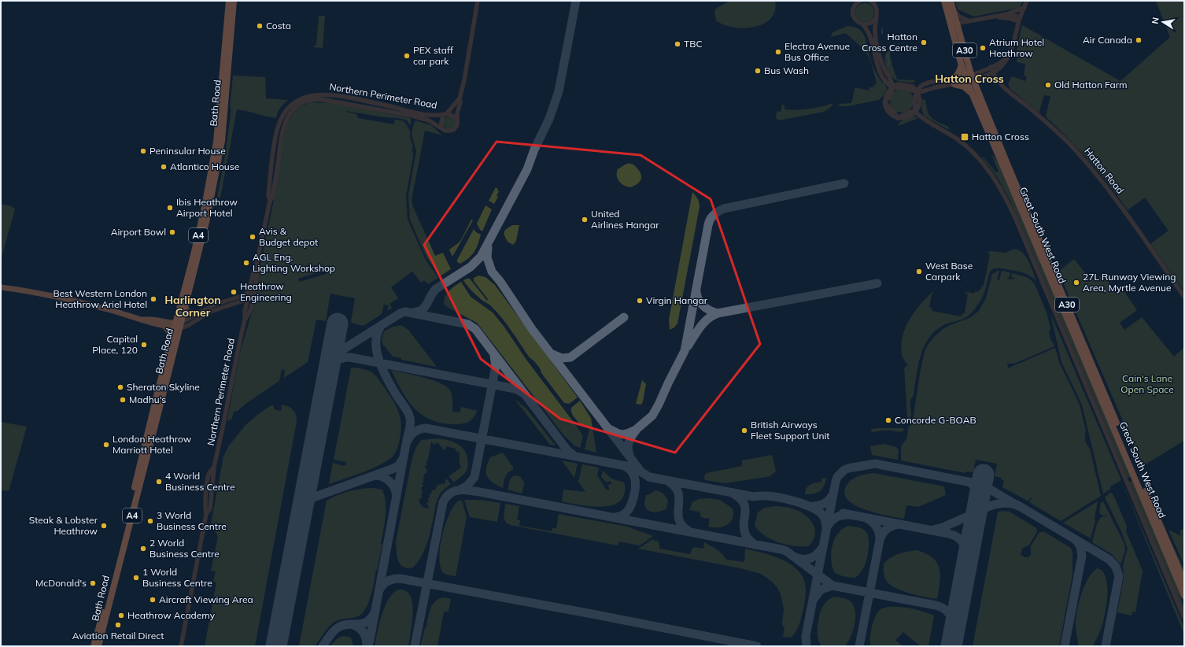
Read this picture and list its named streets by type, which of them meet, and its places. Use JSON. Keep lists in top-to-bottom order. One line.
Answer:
{"streets":{"highway":["A30","Bath Road","A4","Great South West Road"],"street":["Northern Perimeter Road","Hatton Road"]},"crossings":[["A30","Great South West Road"]],"districts":["Hatton Cross","Harlington Corner"],"parks":["Cain's Lane Open Space"],"places":{"other":["Costa","Air Canada","Hatton Cross Centre","TBC","Atrium Hotel Heathrow","Electra Avenue Bus Office","PEX staff car park","Bus Wash","Old Hatton Farm","Peninsular House","Atlantico House","Ibis Heathrow Airport Hotel","United Airlines Hangar","Airport Bowl","Avis & Budget depot","AGL Eng. Lighting Workshop","West Base Carpark","27L Runway Viewing Area, Myrtle Avenue","Heathrow Engineering","Best Western London Heathrow Ariel Hotel","Virgin Hangar","Capital Place, 120","Sheraton Skyline","Madhu's","Concorde G-BOAB","British Airways Fleet Support Unit","London Heathrow Marriott Hotel","4 World Business Centre","3 World Business Centre","Steak & Lobster Heathrow","2 World Business Centre","1 World Business Centre","McDonald's","Aircraft Viewing Area","Heathrow Academy","Aviation Retail Direct"],"transit":["Hatton Cross"]},"north":"left"}
